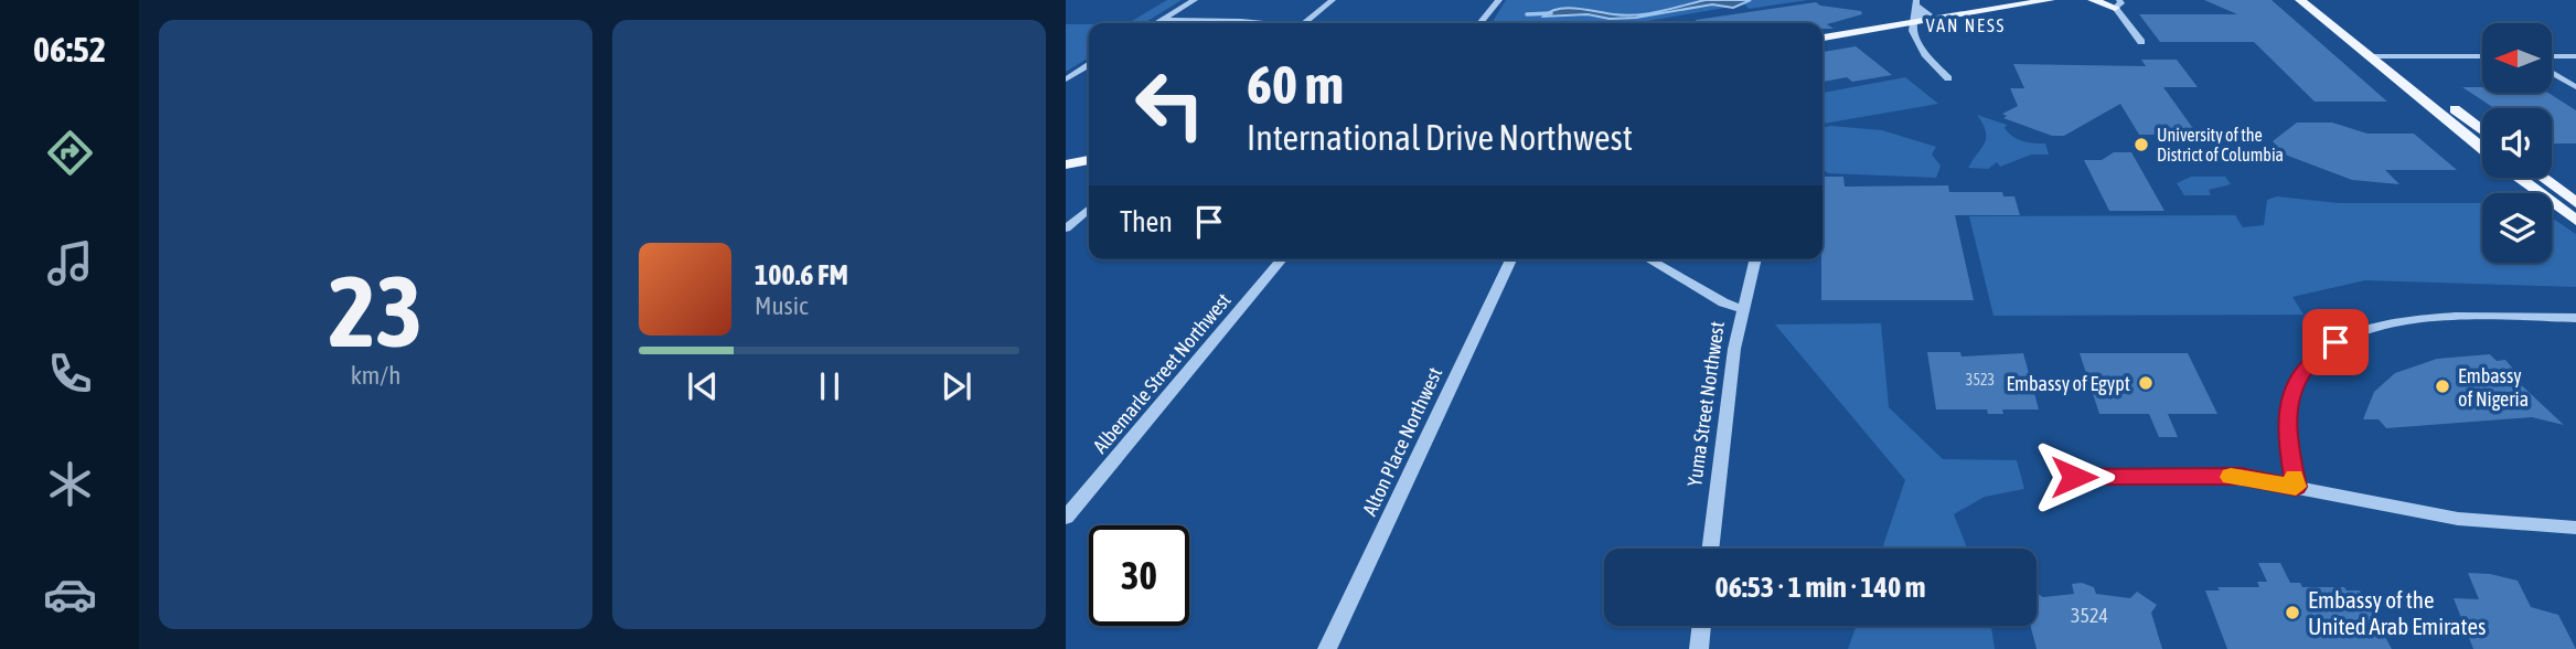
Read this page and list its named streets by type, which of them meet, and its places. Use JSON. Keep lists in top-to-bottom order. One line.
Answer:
{"streets":{"street":["Albemarle Street Northwest","Yuma Street Northwest","Alton Place Northwest"]},"districts":["VAN NESS"],"places":["University of the District of Columbia","Embassy of Egypt","Embassy of Nigeria","Embassy of the United Arab Emirates"],"house_numbers":["3523","3524"],"north":"left","page":{"tabs":"06:52","tile":["23","km/h"],"turn":["60 m","International Drive Northwest"],"then":"Then","song":["100.6 FM","Music"],"limit":"30","trip":"06:53 · 1 min · 140 m"}}
